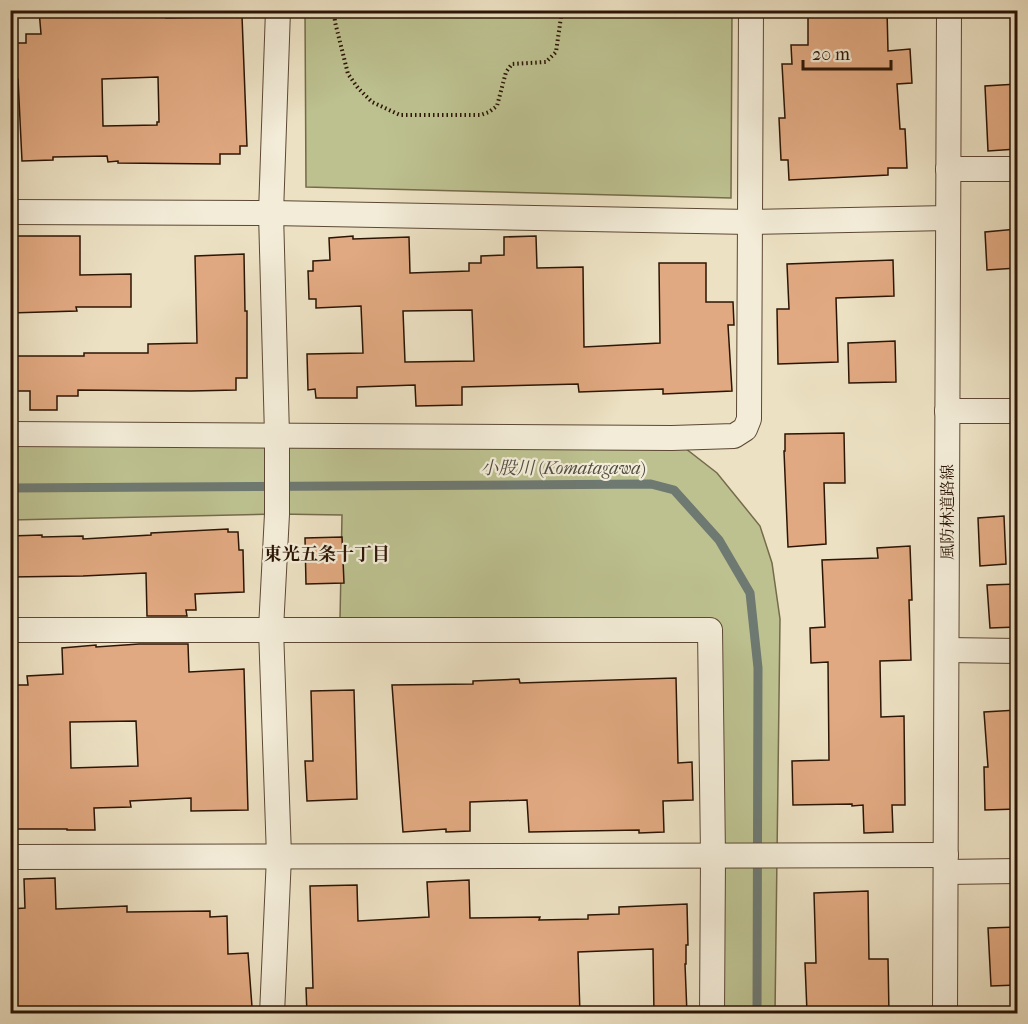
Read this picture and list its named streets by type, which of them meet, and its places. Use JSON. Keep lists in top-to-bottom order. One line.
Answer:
{"streets":{"street":["風防林道路線"]},"districts":["東光五条十丁目"],"water":["小股川 (Komatagawa)"],"scale_bar":"20 m"}
